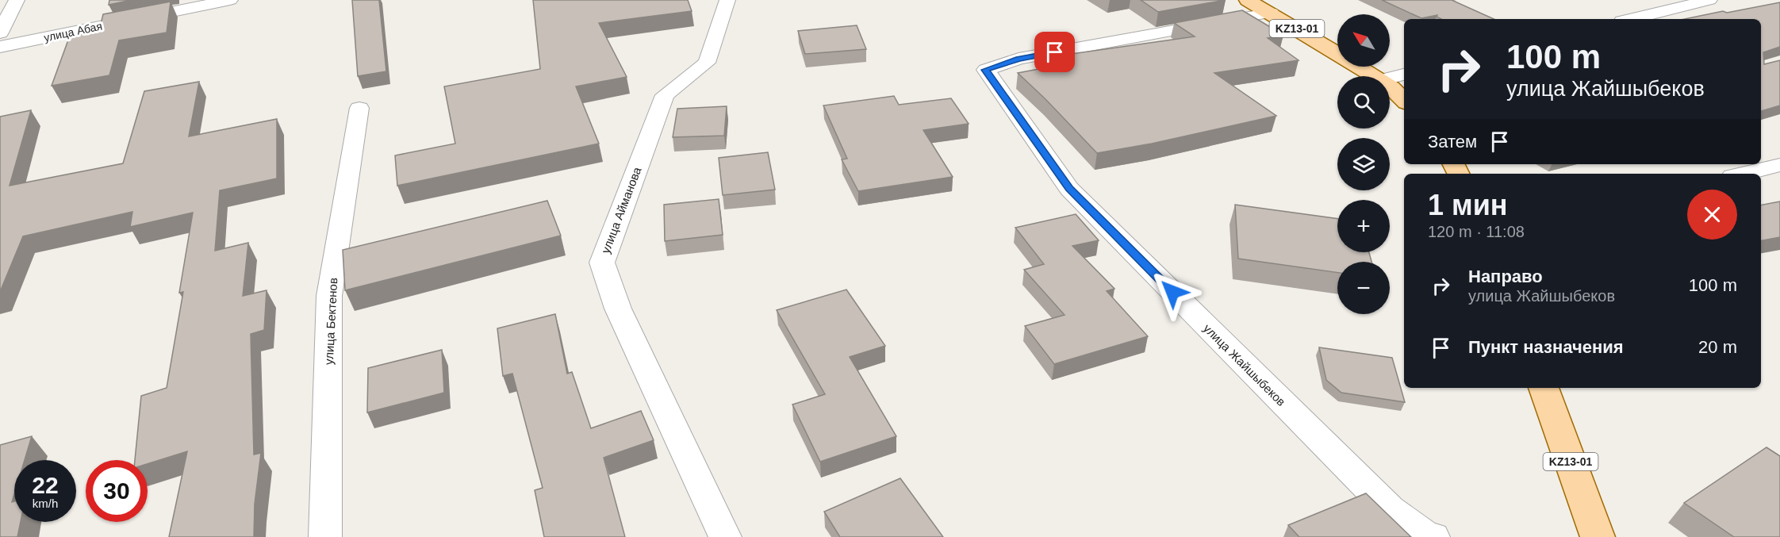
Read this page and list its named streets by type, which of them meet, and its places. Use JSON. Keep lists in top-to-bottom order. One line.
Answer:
{"streets":{"main road":["KZ13-01"],"street":["улица Абая","улица Айманова","улица Бектенов","улица Жайшыбеков"]},"crossings":[["KZ13-01","улица Жайшыбеков"]],"north":"top left","page":{"map_buttons":["+","−"],"turn":["100 m","улица Жайшыбеков"],"then":"Затем","heading":["1 мин","120 m · 11:08"],"list":[{"name":"Направо","note":"улица Жайшыбеков","value":"100 m"},{"name":"Пункт назначения","value":"20 m"}],"speed":"22 km/h","limit":"30"}}
